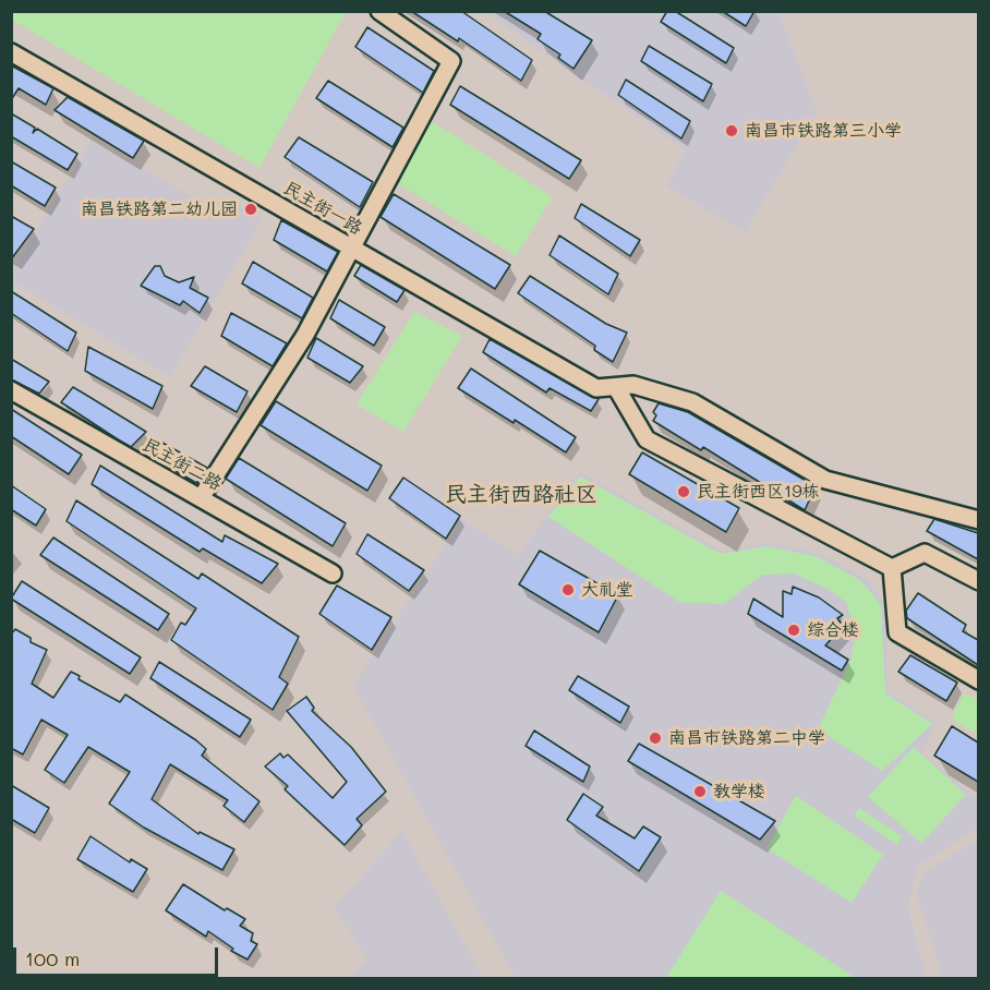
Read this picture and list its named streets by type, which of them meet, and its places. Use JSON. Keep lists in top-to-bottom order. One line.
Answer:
{"streets":{"street":["民主街一路","民主街二路"]},"districts":["民主街西路社区"],"places":["南昌市铁路第三小学","南昌铁路第二幼儿园","民主街西区19栋","大礼堂","综合楼","南昌市铁路第二中学","教学楼"],"scale_bar":"100 m"}
